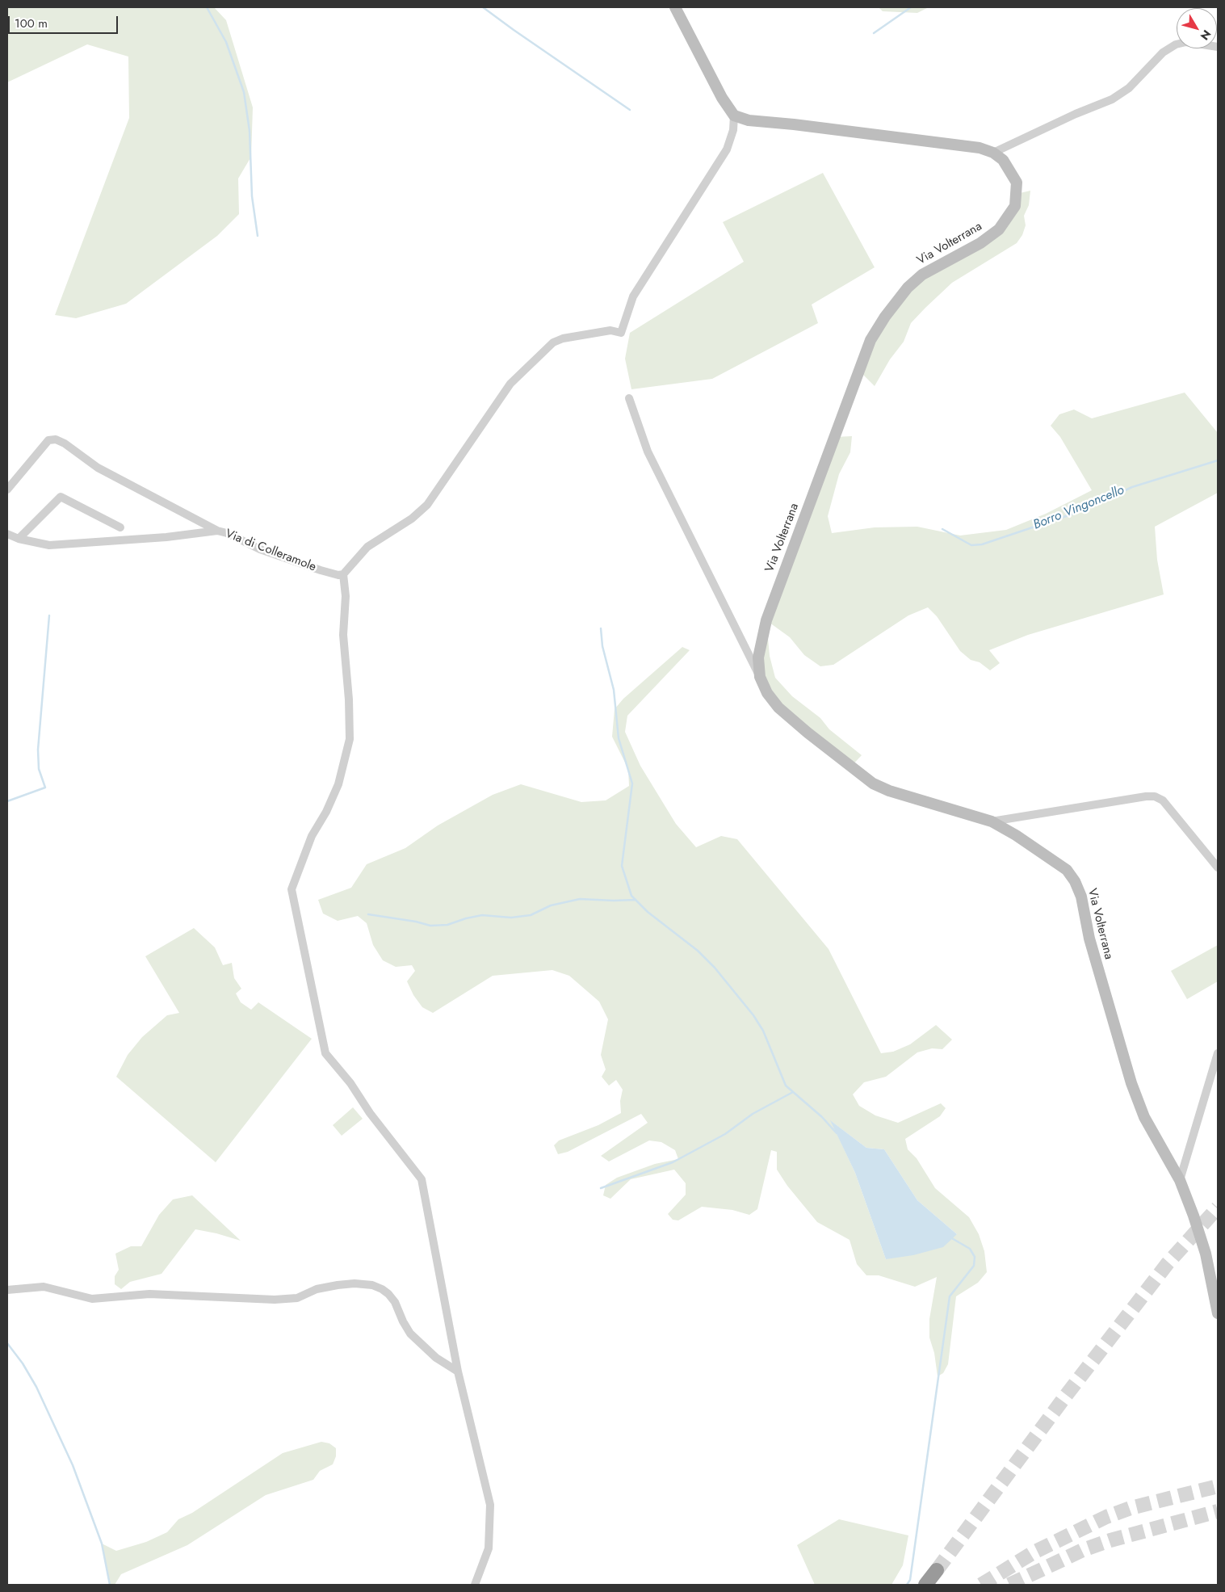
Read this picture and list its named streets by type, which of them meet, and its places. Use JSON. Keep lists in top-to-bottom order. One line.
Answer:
{"streets":{"main road":["Via Volterrana"],"street":["Via di Colleramole"]},"water":["Borro Vingoncello"],"scale_bar":"100 m","north":"bottom right"}
